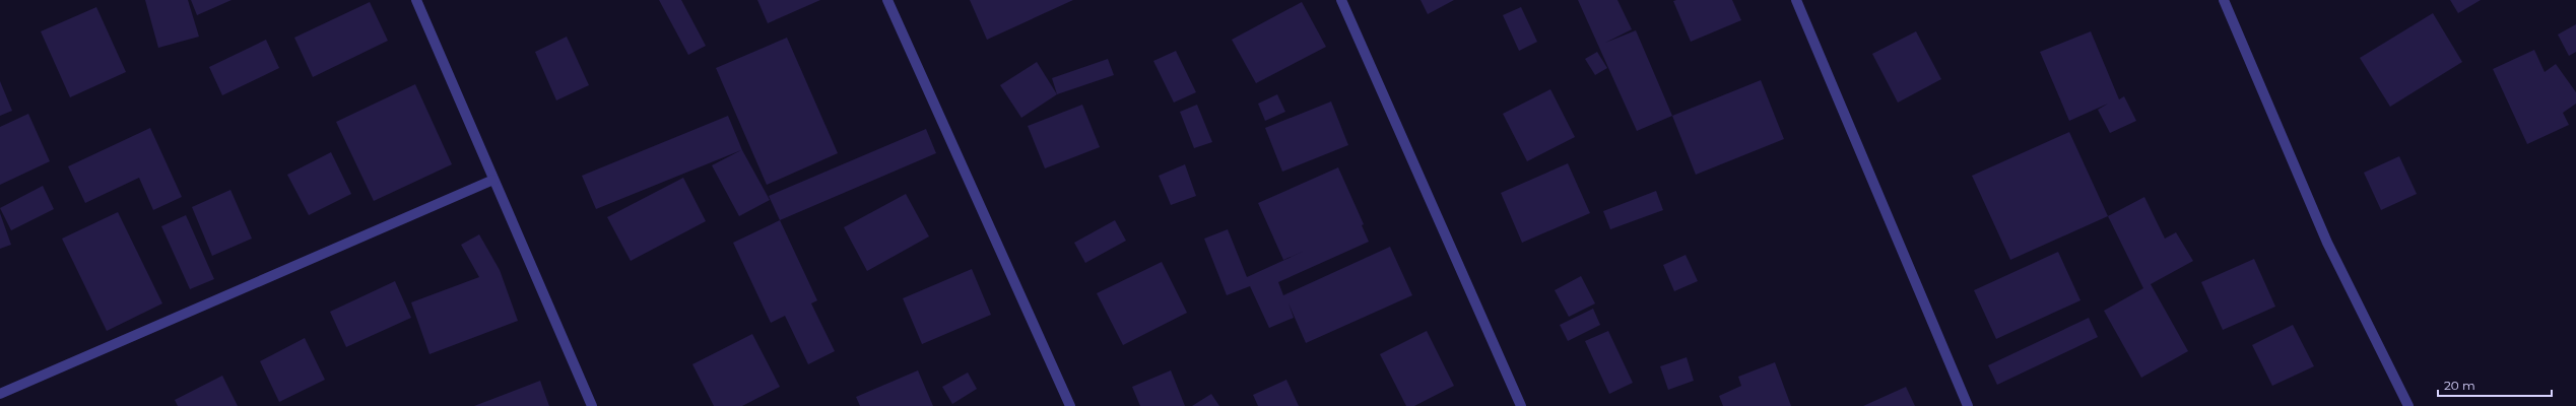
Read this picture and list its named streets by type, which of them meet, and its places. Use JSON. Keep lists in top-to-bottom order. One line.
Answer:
{"scale_bar":"20 m"}
